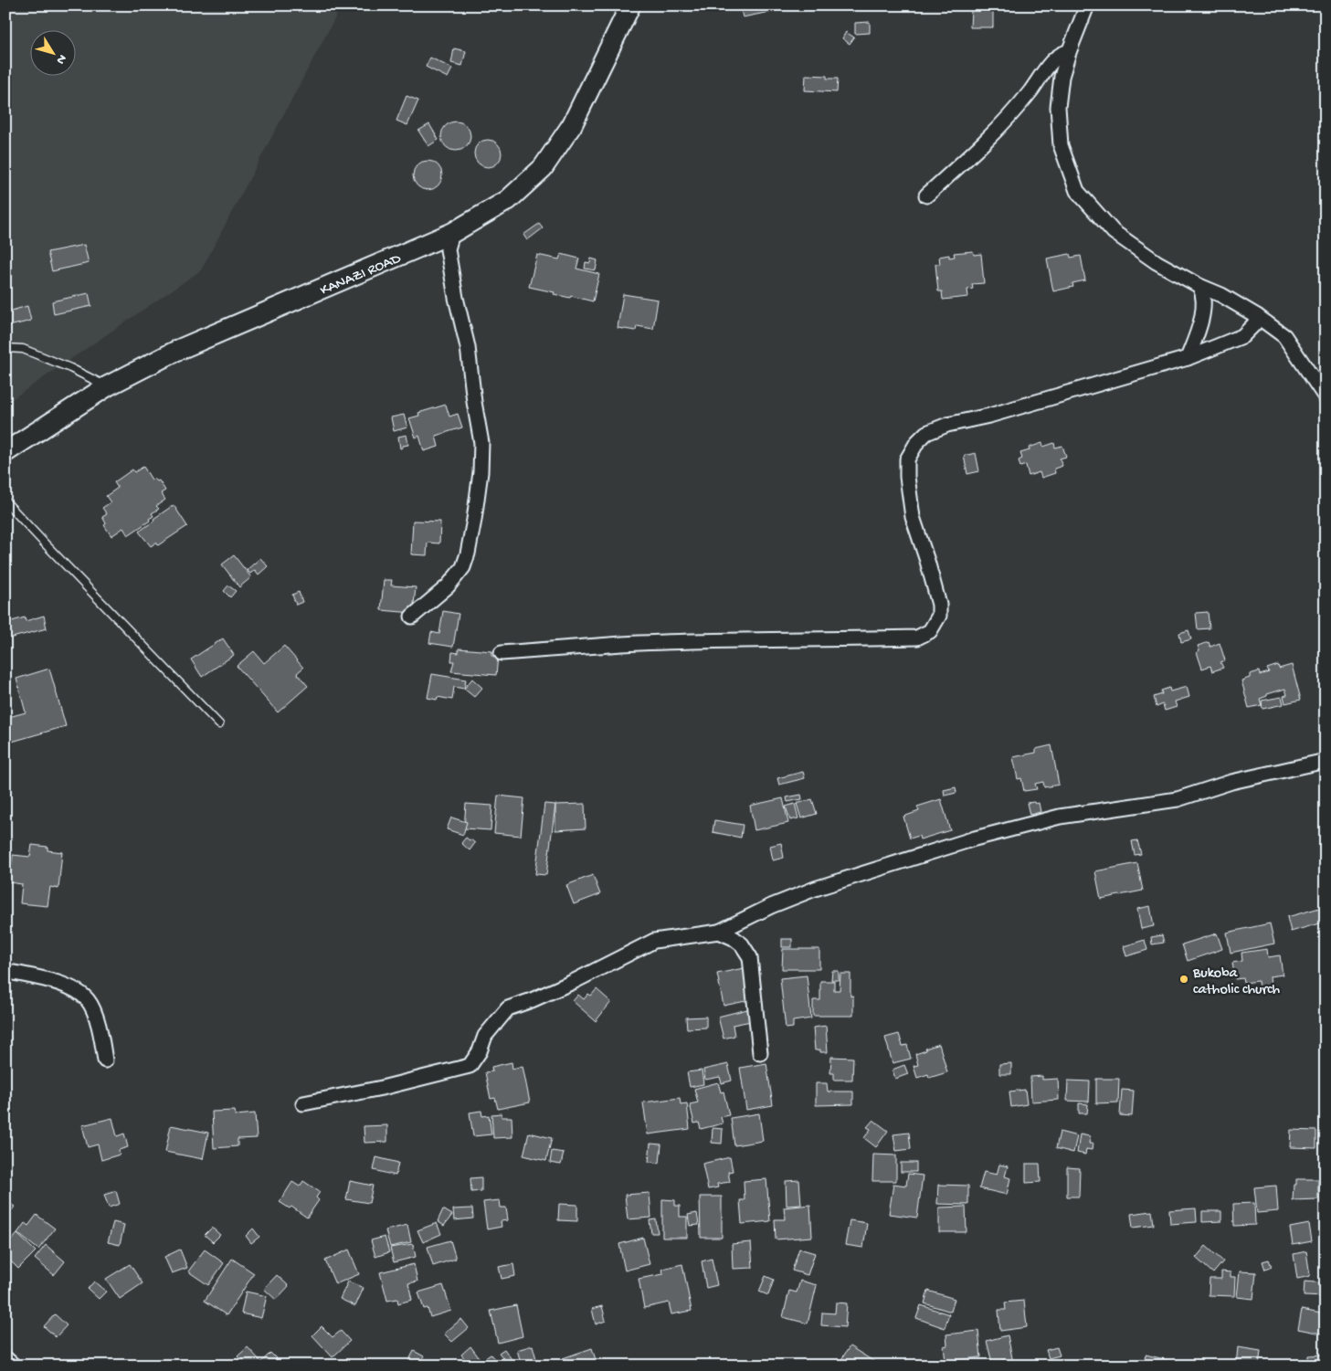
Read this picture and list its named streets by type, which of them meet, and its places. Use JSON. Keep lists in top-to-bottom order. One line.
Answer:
{"streets":{"main road":["KANAZI ROAD"]},"places":["Bukoba catholic church"],"north":"bottom right"}
